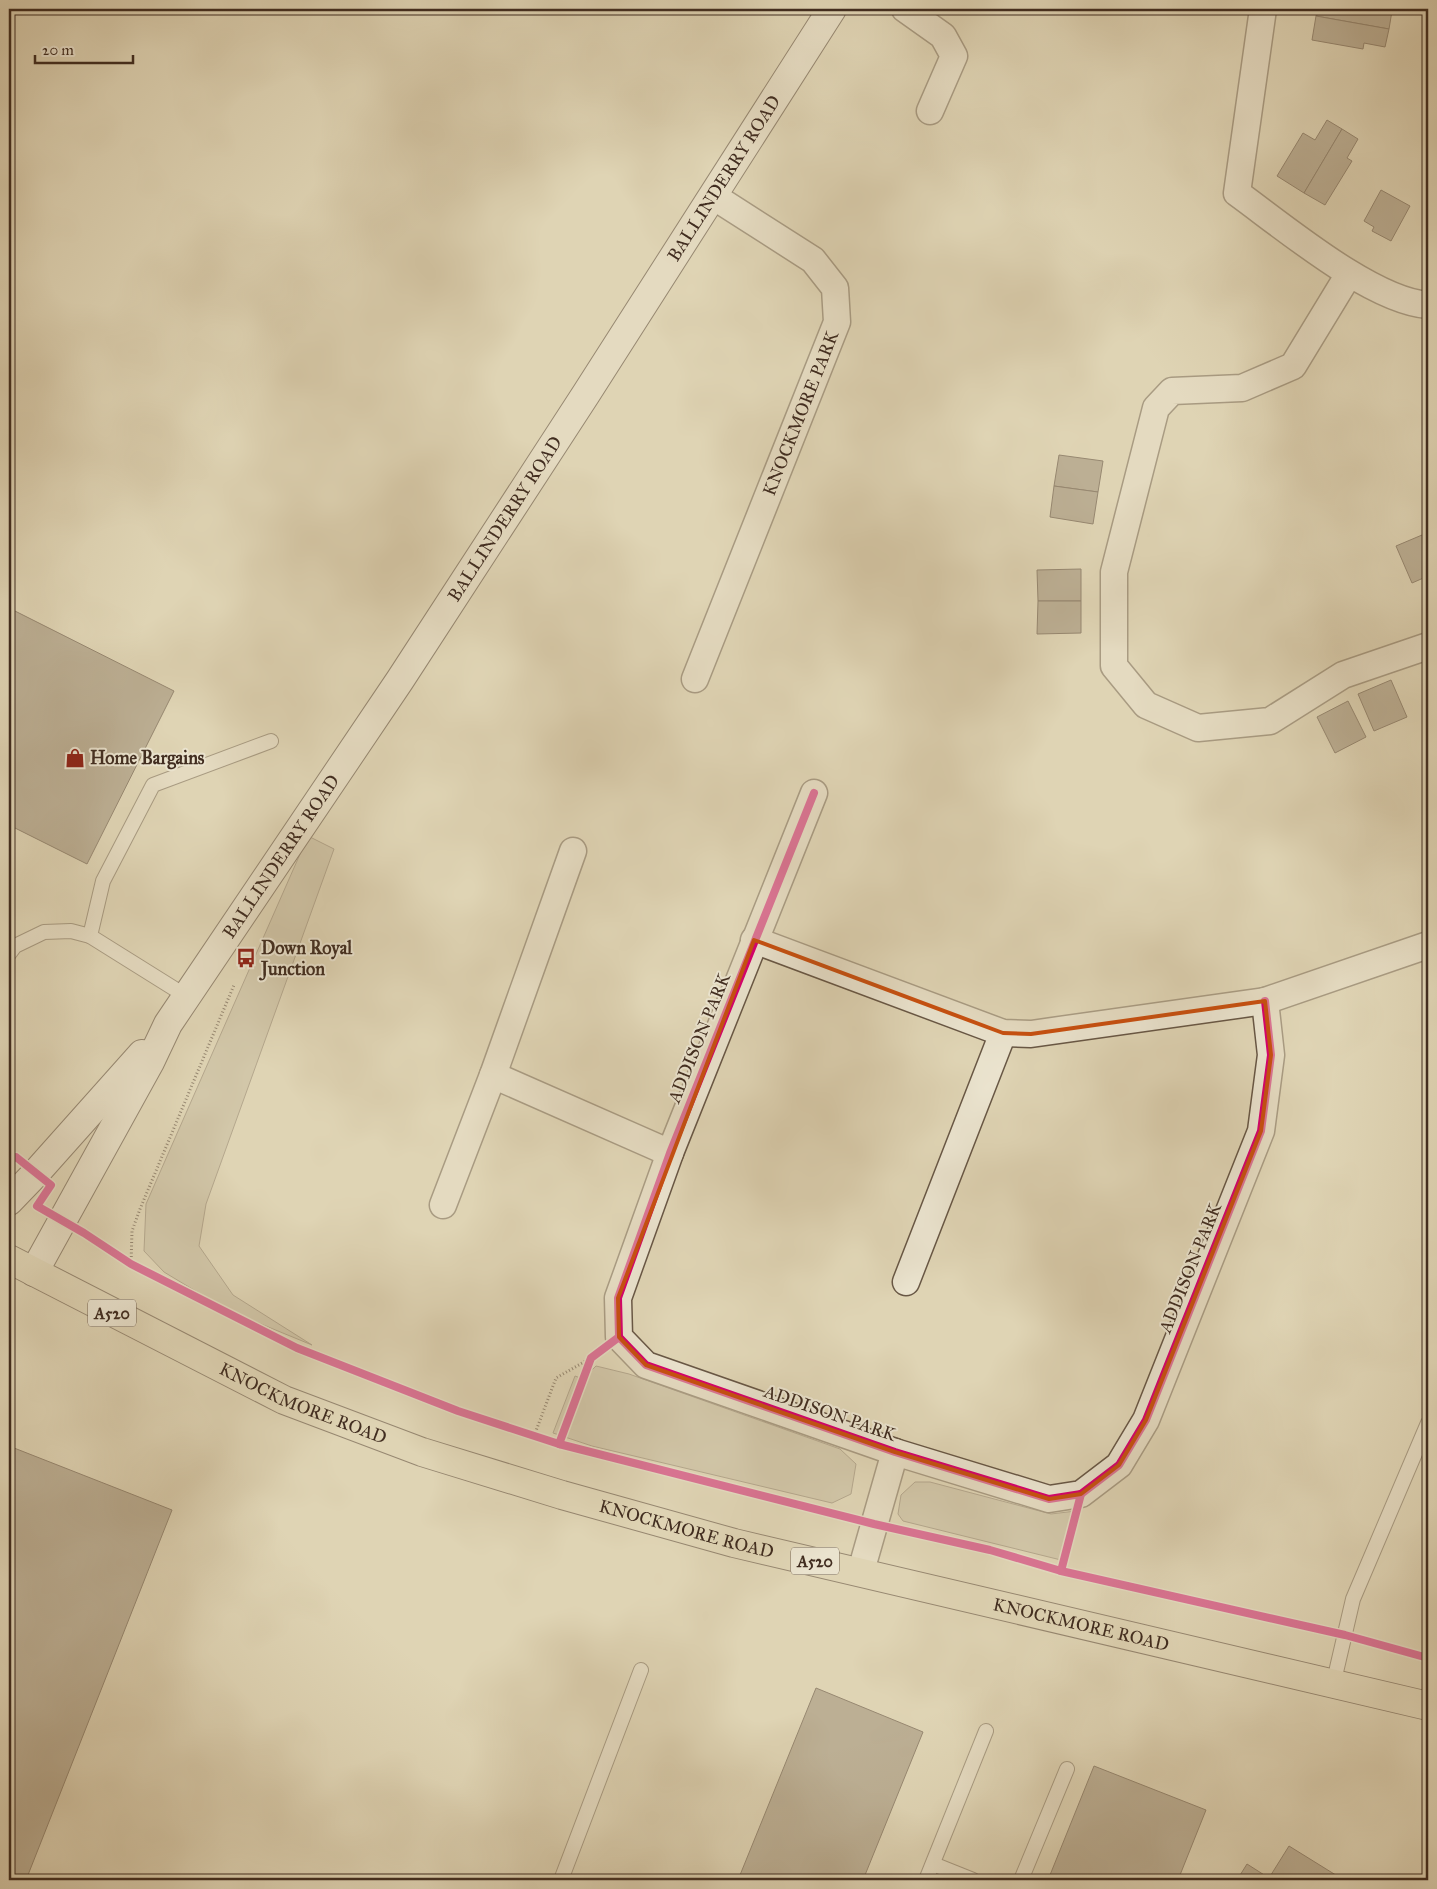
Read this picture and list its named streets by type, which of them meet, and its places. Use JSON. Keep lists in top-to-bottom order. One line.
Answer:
{"streets":{"main road":["BALLINDERRY ROAD","A520","KNOCKMORE ROAD"],"street":["KNOCKMORE PARK","ADDISON PARK"]},"crossings":[["BALLINDERRY ROAD","KNOCKMORE PARK"],["BALLINDERRY ROAD","KNOCKMORE ROAD"],["ADDISON PARK","KNOCKMORE ROAD"]],"places":{"shop":["Home Bargains"],"bus stop":["Down Royal Junction"]},"scale_bar":"20 m"}
